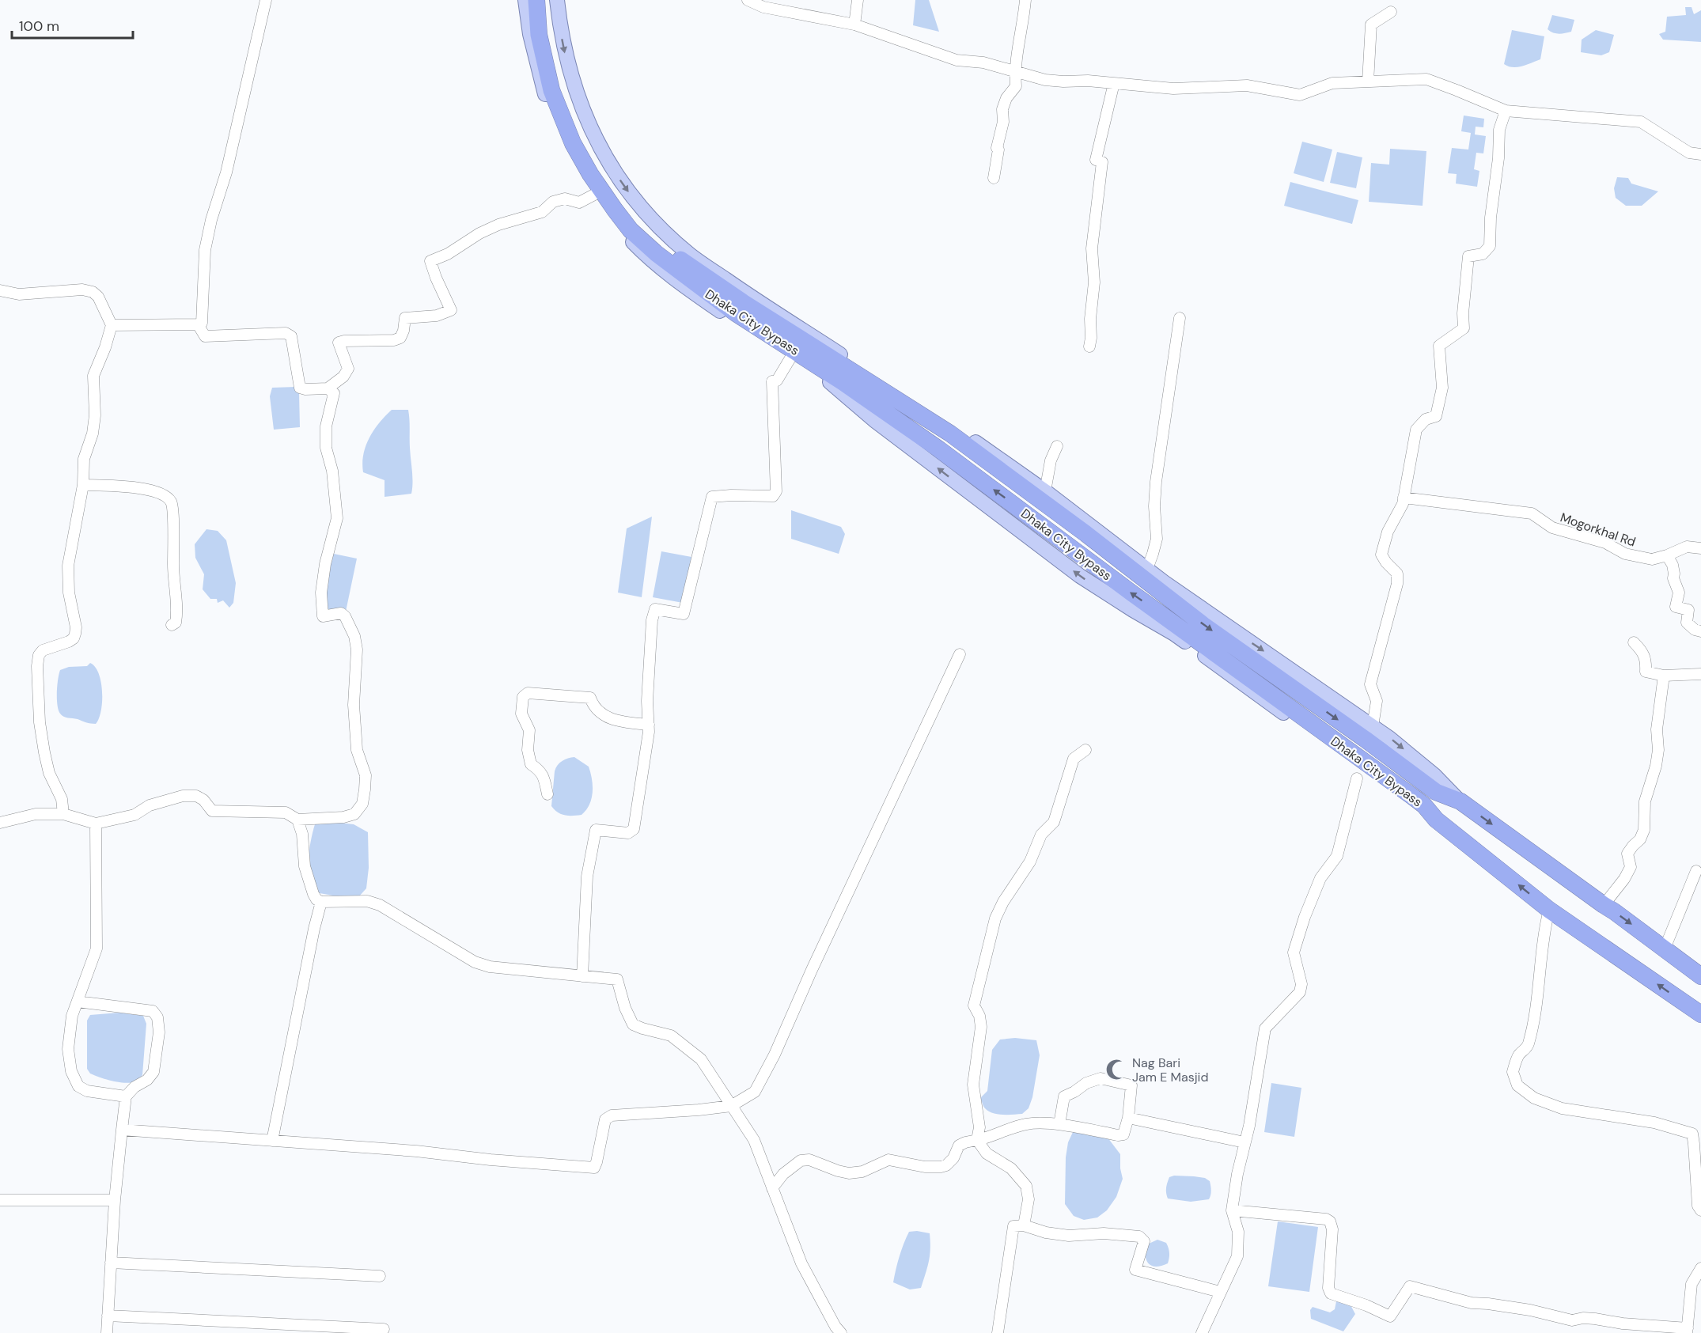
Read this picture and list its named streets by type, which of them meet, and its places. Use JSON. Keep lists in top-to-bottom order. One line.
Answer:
{"streets":{"highway":["Dhaka City Bypass"],"street":["Mogorkhal Rd"]},"places":{"mosque":["Nag Bari Jam E Masjid"]},"scale_bar":"100 m"}
